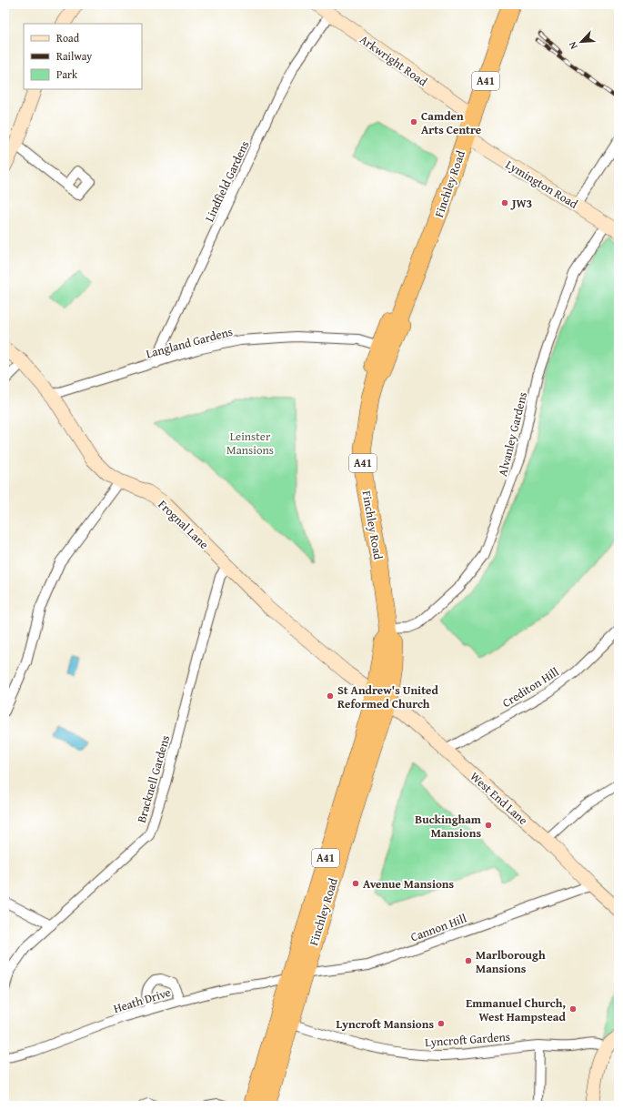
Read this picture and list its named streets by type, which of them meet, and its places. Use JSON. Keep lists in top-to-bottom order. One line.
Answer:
{"streets":{"highway":["A41","Finchley Road"],"street":["Arkwright Road","Lindfield Gardens","Lymington Road","Langland Gardens","Alvanley Gardens","Frognal Lane","Crediton Hill","Bracknell Gardens","West End Lane","Cannon Hill","Heath Drive","Lyncroft Gardens"]},"crossings":[["Arkwright Road","Lindfield Gardens"],["Arkwright Road","Finchley Road"],["Lindfield Gardens","Langland Gardens"],["Finchley Road","Lymington Road"],["Finchley Road","Langland Gardens"],["Finchley Road","Alvanley Gardens"],["Finchley Road","Frognal Lane"],["Finchley Road","West End Lane"],["Finchley Road","Cannon Hill"],["Finchley Road","Heath Drive"],["Finchley Road","Lyncroft Gardens"],["Lymington Road","Alvanley Gardens"],["Langland Gardens","Frognal Lane"],["Frognal Lane","Bracknell Gardens"],["Frognal Lane","West End Lane"],["Crediton Hill","West End Lane"],["West End Lane","Cannon Hill"],["Cannon Hill","Heath Drive"]],"parks":["Leinster Mansions"],"places":["Camden Arts Centre","JW3","St Andrew's United Reformed Church","Buckingham Mansions","Avenue Mansions","Marlborough Mansions","Emmanuel Church, West Hampstead","Lyncroft Mansions"],"legend":["Road","Railway","Park"],"north":"bottom left"}
